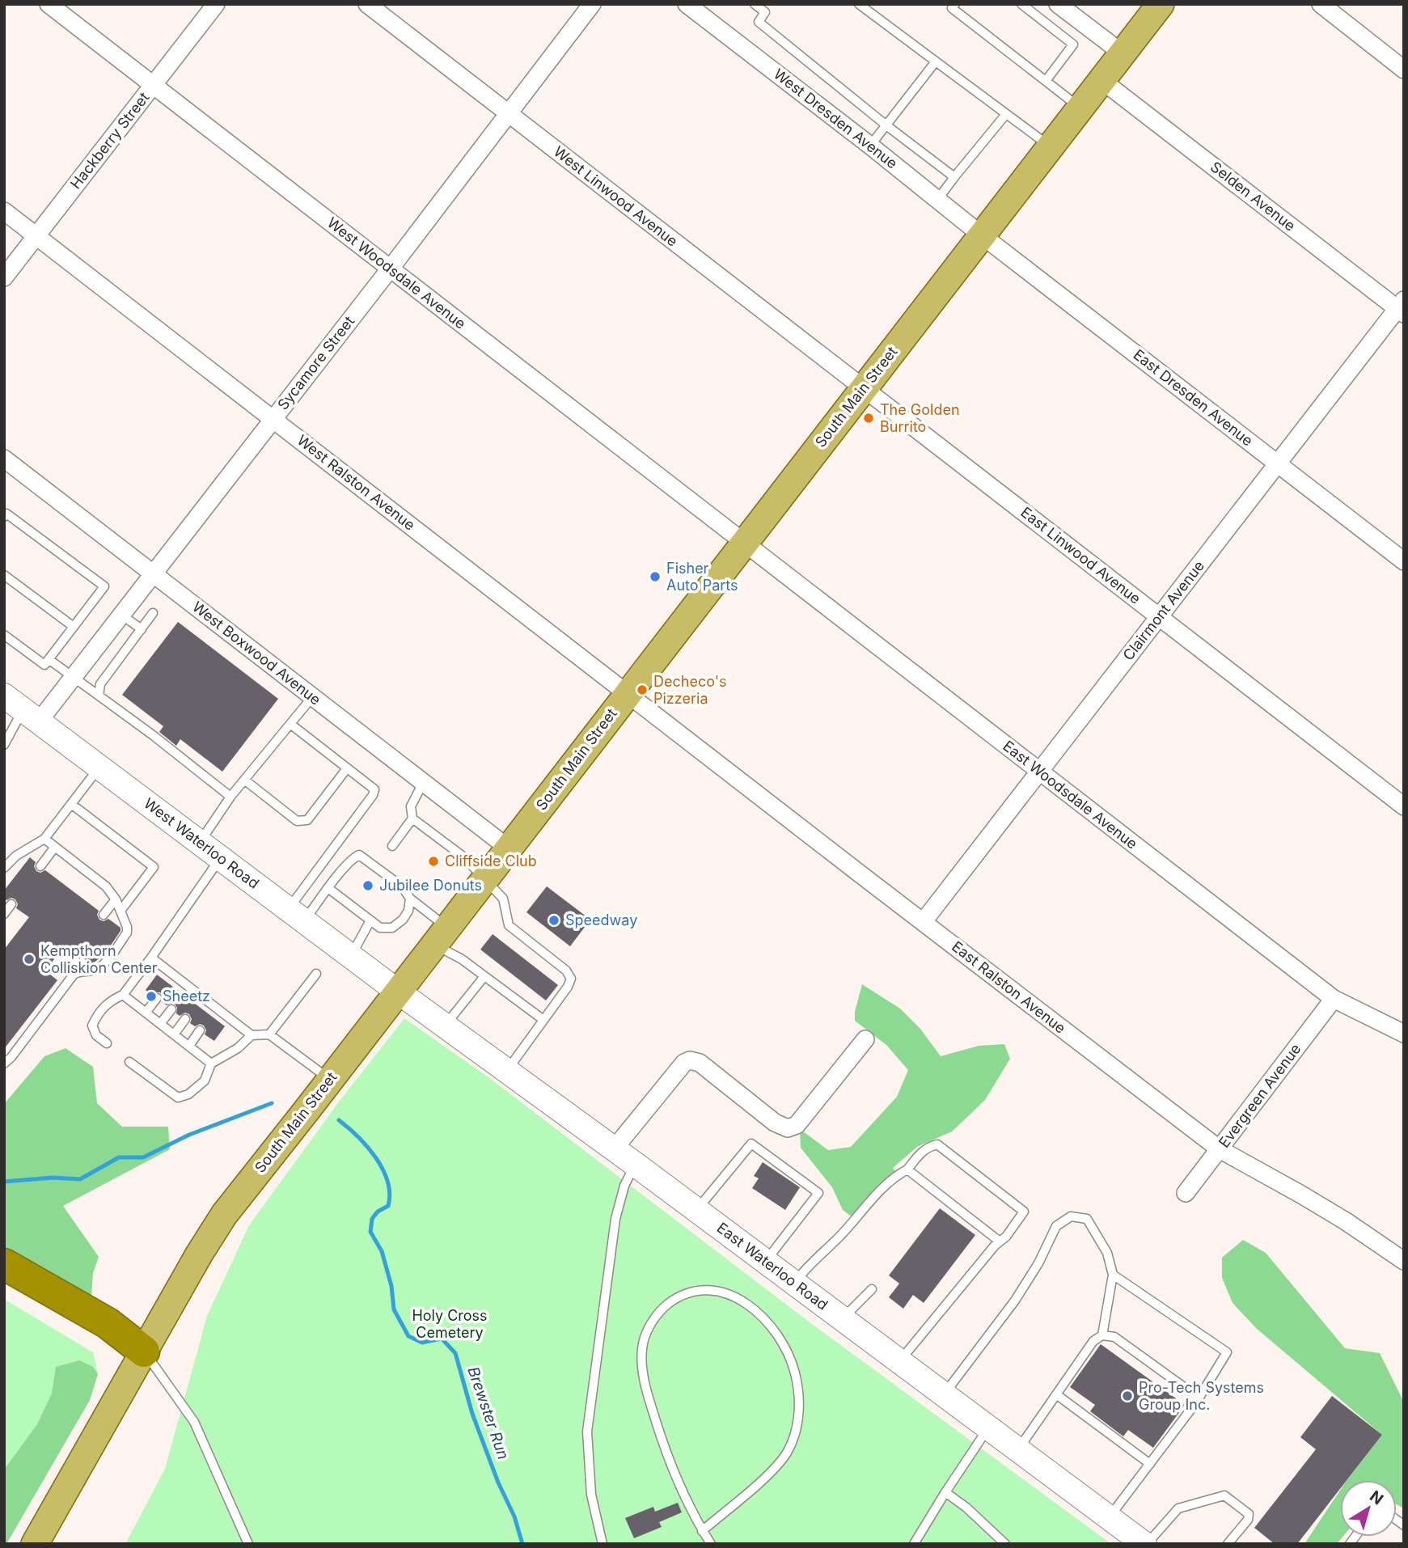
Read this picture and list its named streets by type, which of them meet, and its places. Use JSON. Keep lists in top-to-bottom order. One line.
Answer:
{"streets":{"main road":["South Main Street","West Waterloo Road","East Waterloo Road"],"street":["West Dresden Avenue","Hackberry Street","West Linwood Avenue","Selden Avenue","West Woodsdale Avenue","Sycamore Street","East Dresden Avenue","West Ralston Avenue","East Linwood Avenue","Clairmont Avenue","West Boxwood Avenue","East Woodsdale Avenue","East Ralston Avenue","Evergreen Avenue"]},"crossings":[["West Dresden Avenue","South Main Street"],["West Dresden Avenue","East Dresden Avenue"],["Hackberry Street","West Woodsdale Avenue"],["Hackberry Street","West Ralston Avenue"],["West Linwood Avenue","Sycamore Street"],["West Linwood Avenue","South Main Street"],["West Linwood Avenue","East Linwood Avenue"],["Selden Avenue","South Main Street"],["Selden Avenue","Clairmont Avenue"],["West Woodsdale Avenue","Sycamore Street"],["West Woodsdale Avenue","South Main Street"],["West Woodsdale Avenue","East Woodsdale Avenue"],["Sycamore Street","West Ralston Avenue"],["Sycamore Street","West Boxwood Avenue"],["Sycamore Street","West Waterloo Road"],["South Main Street","East Dresden Avenue"],["South Main Street","West Ralston Avenue"],["South Main Street","East Linwood Avenue"],["South Main Street","West Boxwood Avenue"],["South Main Street","East Woodsdale Avenue"],["South Main Street","West Waterloo Road"],["South Main Street","East Ralston Avenue"],["South Main Street","East Waterloo Road"],["East Dresden Avenue","Clairmont Avenue"],["West Ralston Avenue","East Ralston Avenue"],["East Linwood Avenue","Clairmont Avenue"],["Clairmont Avenue","East Woodsdale Avenue"],["Clairmont Avenue","East Ralston Avenue"],["East Woodsdale Avenue","Evergreen Avenue"],["West Waterloo Road","East Waterloo Road"],["East Ralston Avenue","Evergreen Avenue"]],"water":["Brewster Run"],"parks":["Holy Cross Cemetery"],"places":["The Golden Burrito","Fisher Auto Parts","Decheco's Pizzeria","Cliffside Club","Jubilee Donuts","Speedway","Kempthorn Colliskion Center","Sheetz","Pro-Tech Systems Group Inc."],"north":"top right"}
